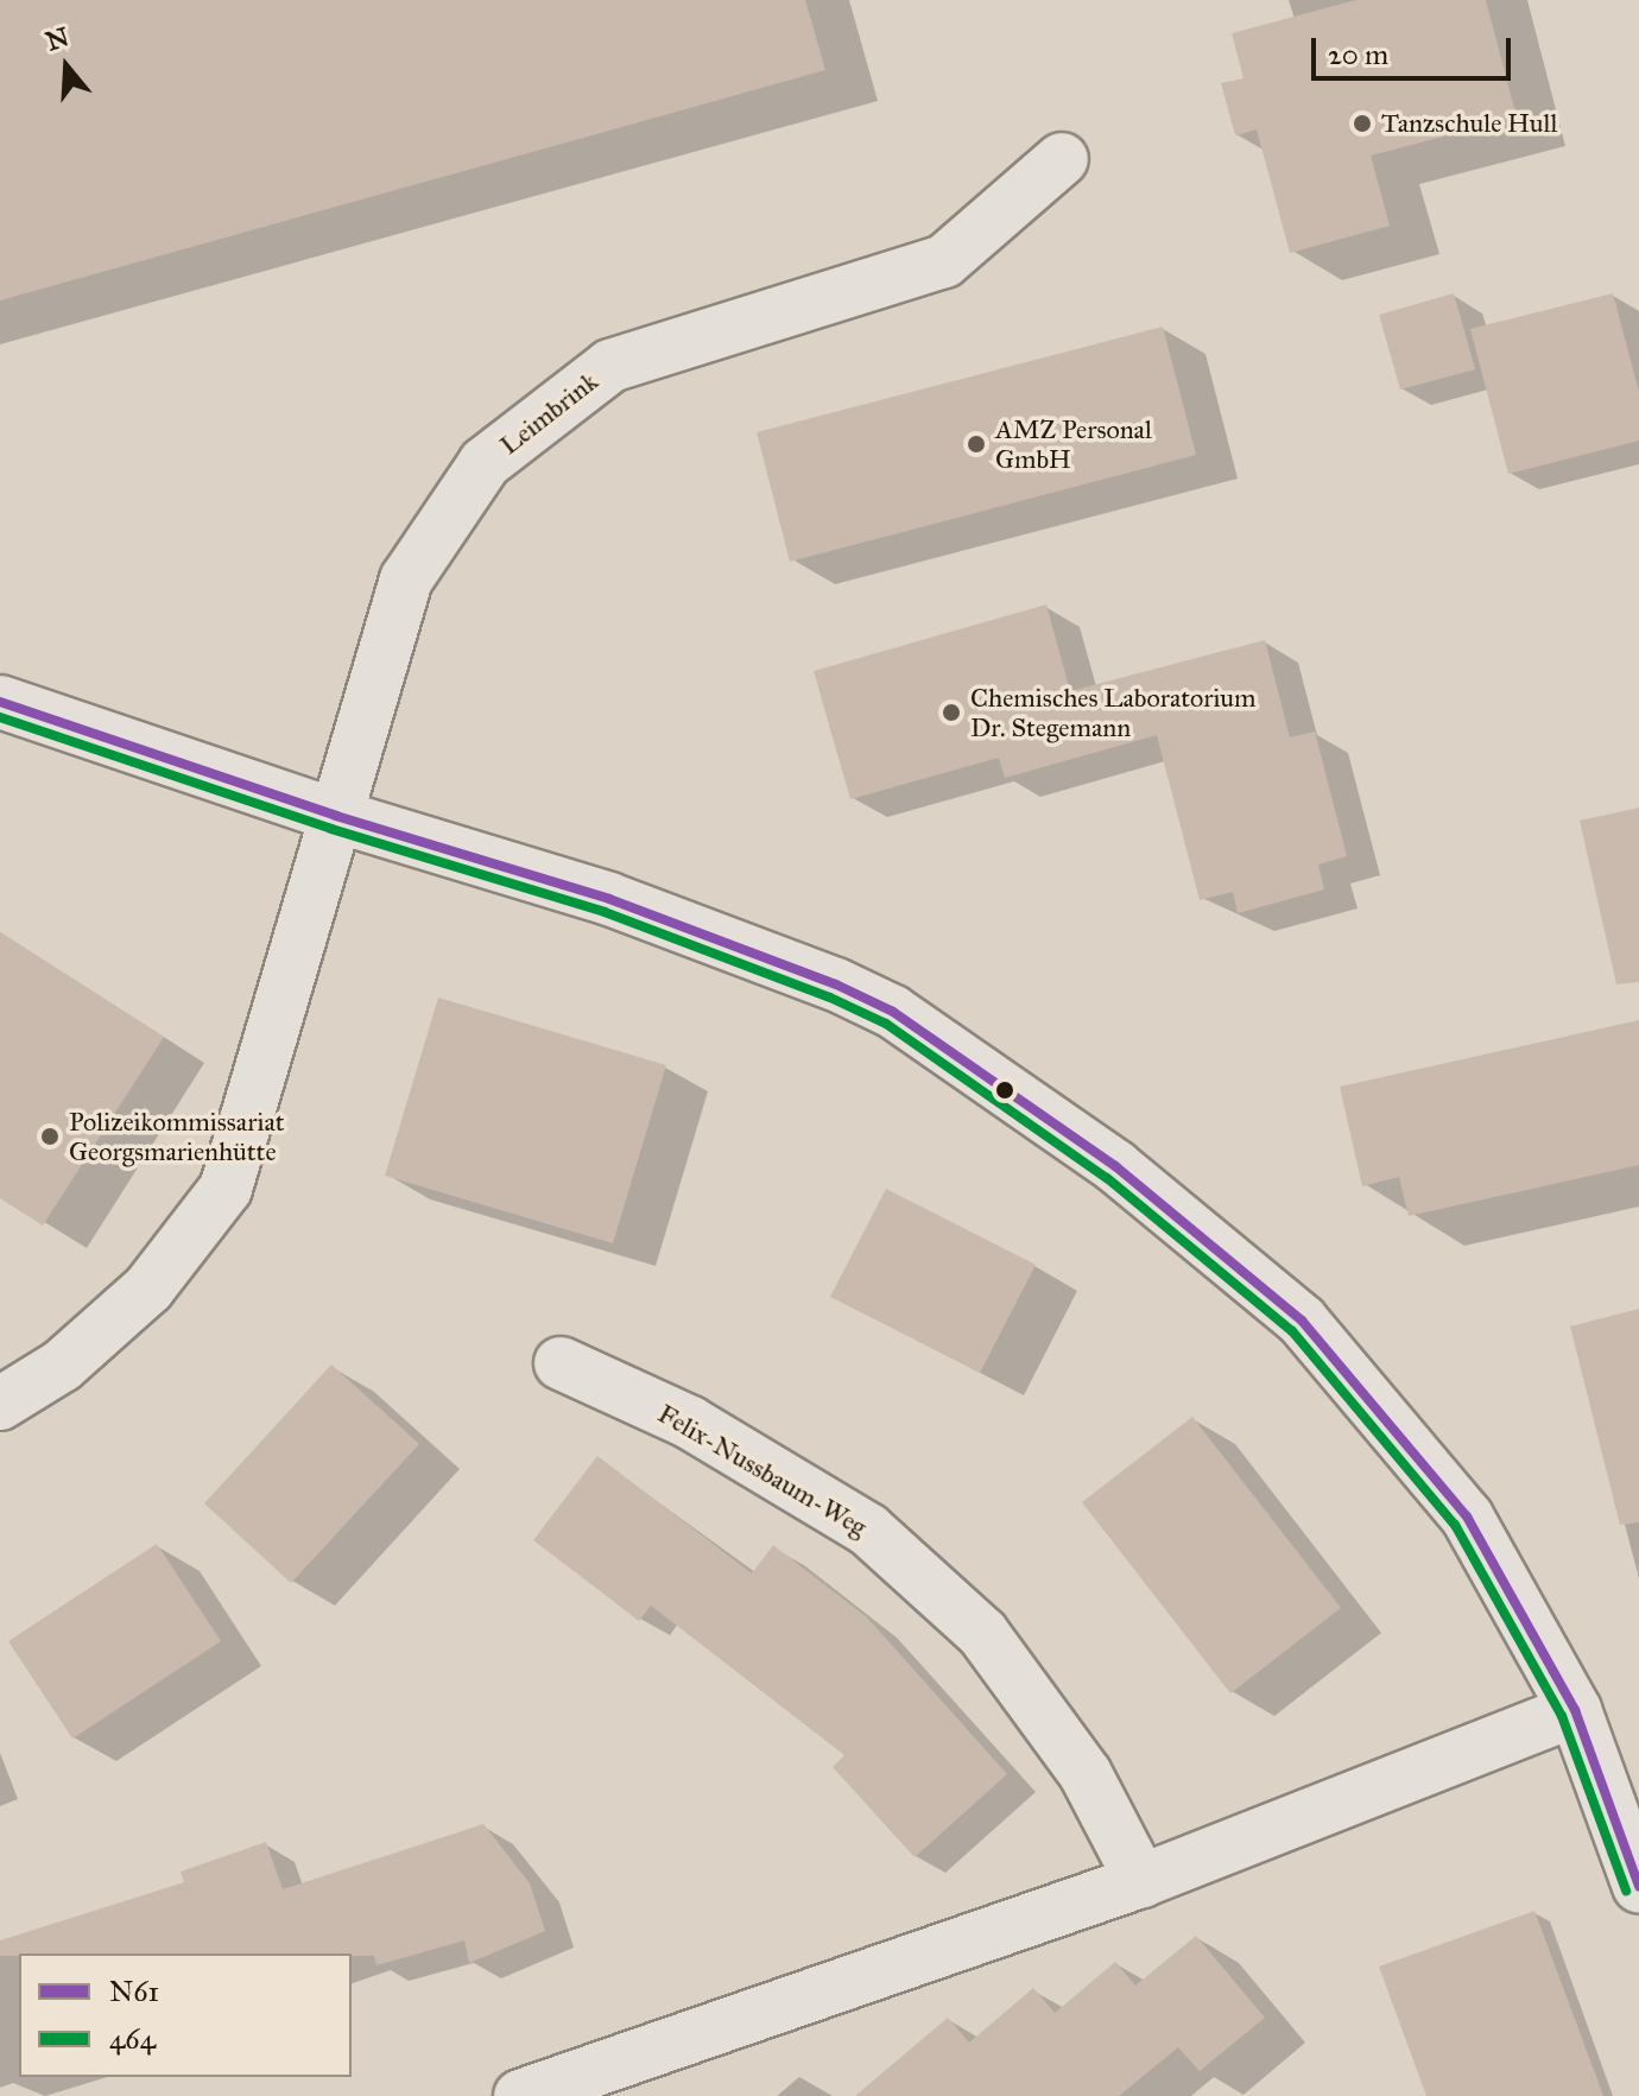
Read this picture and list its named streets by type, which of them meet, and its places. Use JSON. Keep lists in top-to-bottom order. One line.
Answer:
{"streets":{"street":["Leimbrink","Felix-Nussbaum-Weg"]},"places":["Tanzschule Hull","AMZ Personal GmbH","Chemisches Laboratorium Dr. Stegemann","Polizeikommissariat Georgsmarienhütte"],"lines":["transit line N61","transit line 464"],"legend":["N61","464"],"scale_bar":"20 m","north":"top"}
